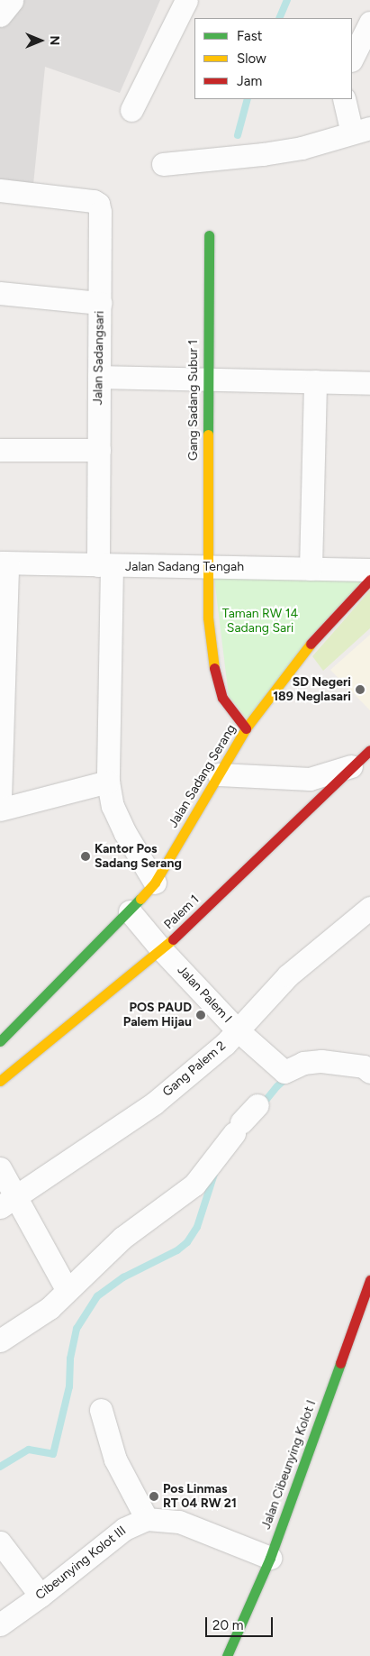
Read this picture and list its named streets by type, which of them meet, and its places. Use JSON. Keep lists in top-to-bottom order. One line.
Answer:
{"streets":{"street":["Jalan Sadangsari","Gang Sadang Subur 1","Jalan Sadang Tengah","Jalan Sadang Serang","Palem 1","Jalan Palem I","Gang Palem 2","Jalan Cibeunying Kolot I","Cibeunying Kolot III"]},"crossings":[["Jalan Sadangsari","Jalan Sadang Tengah"],["Jalan Sadangsari","Jalan Sadang Serang"],["Gang Sadang Subur 1","Jalan Sadang Tengah"],["Gang Sadang Subur 1","Jalan Sadang Serang"],["Jalan Sadang Serang","Jalan Palem I"],["Palem 1","Jalan Palem I"],["Jalan Palem I","Gang Palem 2"],["Jalan Cibeunying Kolot I","Cibeunying Kolot III"]],"parks":["Taman RW 14 Sadang Sari"],"places":["SD Negeri 189 Neglasari","Kantor Pos Sadang Serang","POS PAUD Palem Hijau","Pos Linmas RT 04 RW 21"],"legend":["Fast","Slow","Jam"],"scale_bar":"20 m","north":"right"}
